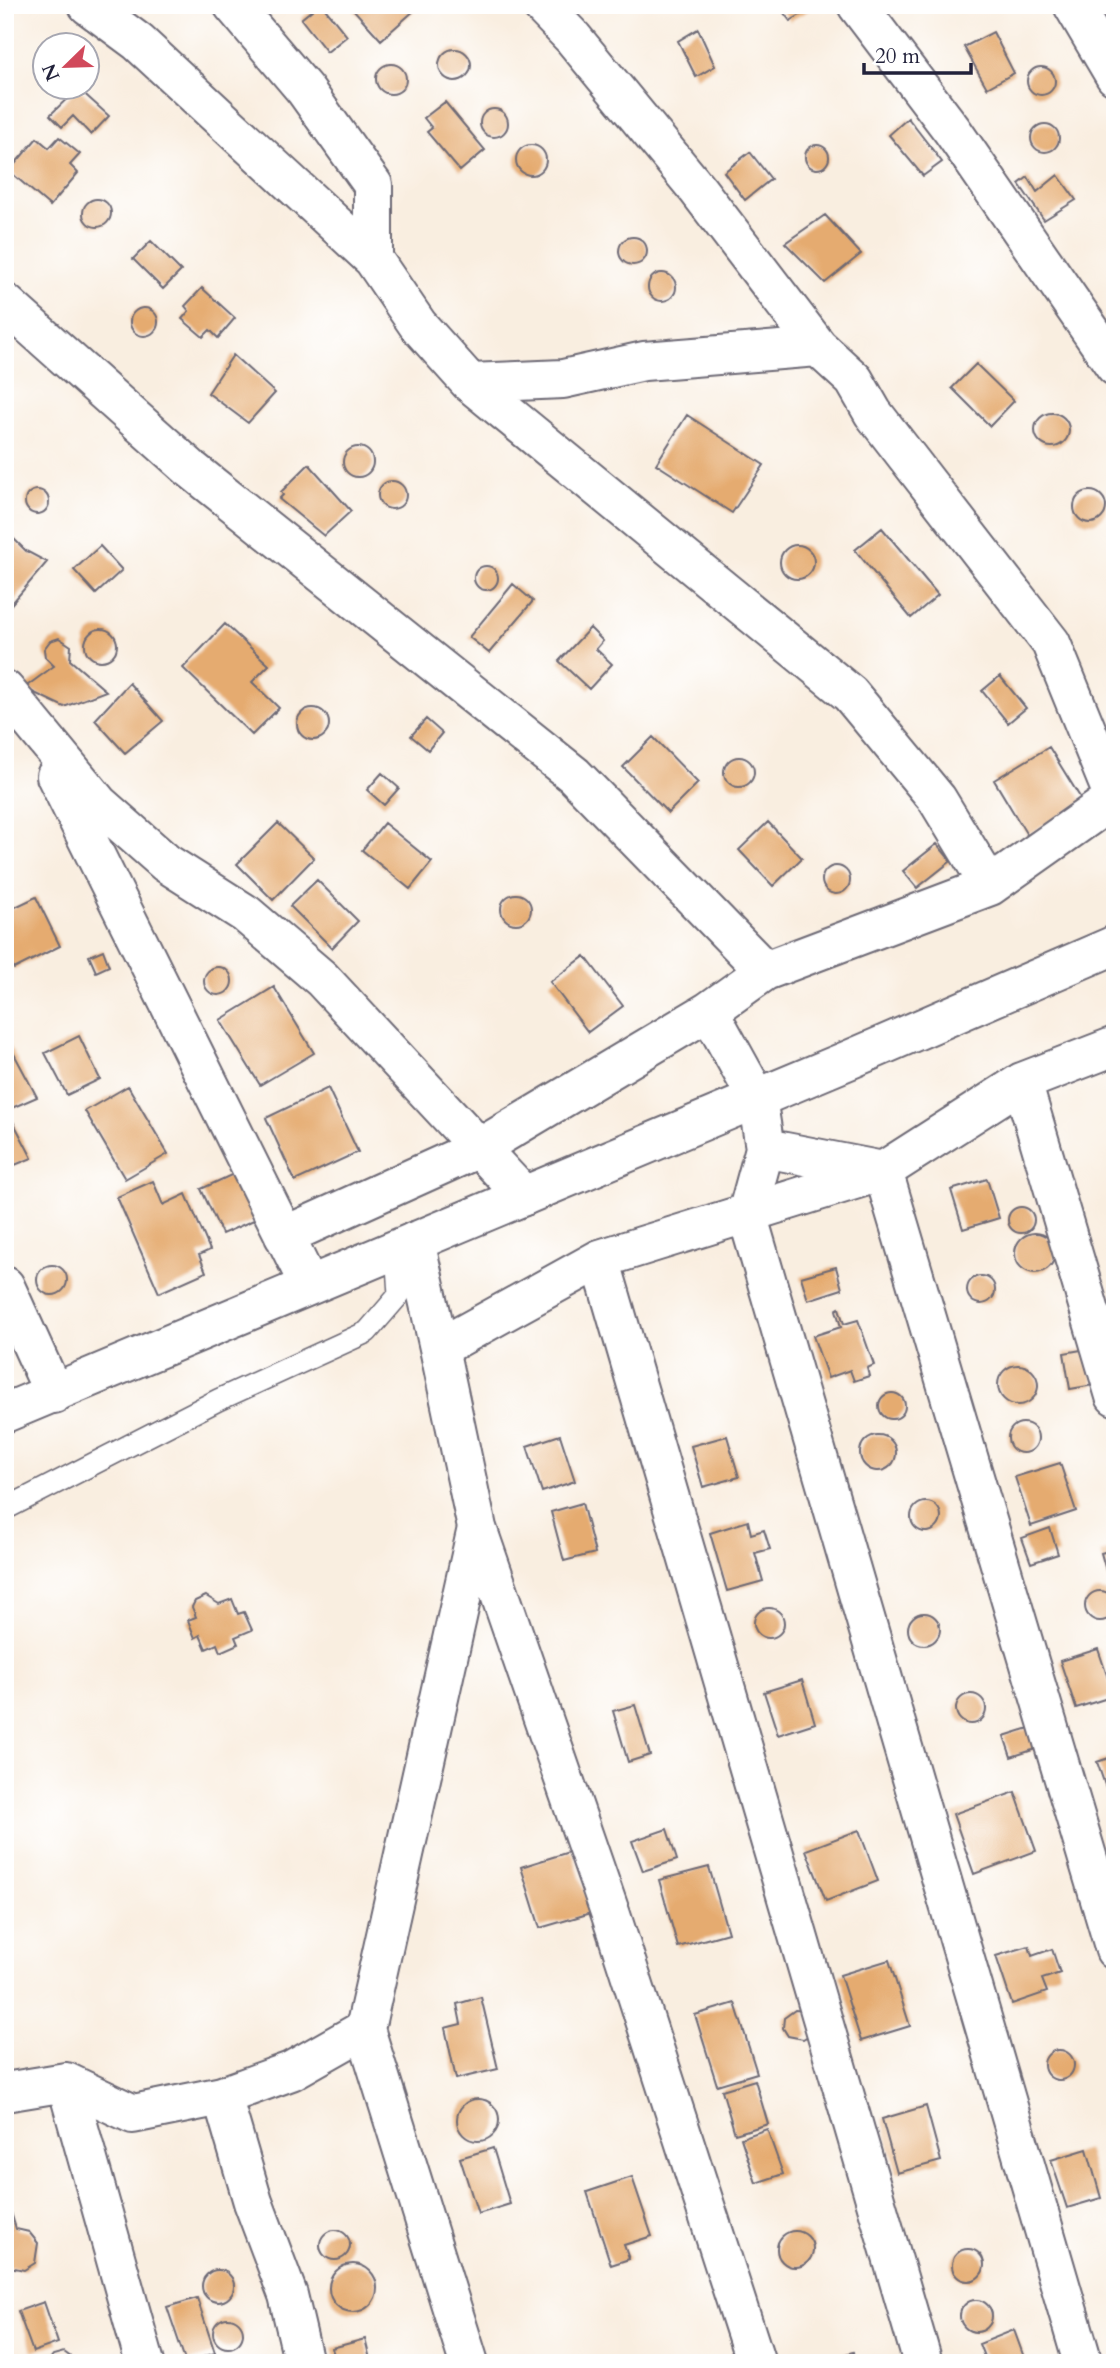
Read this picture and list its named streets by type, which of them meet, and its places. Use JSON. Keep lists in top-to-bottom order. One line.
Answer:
{"scale_bar":"20 m","north":"bottom left"}
